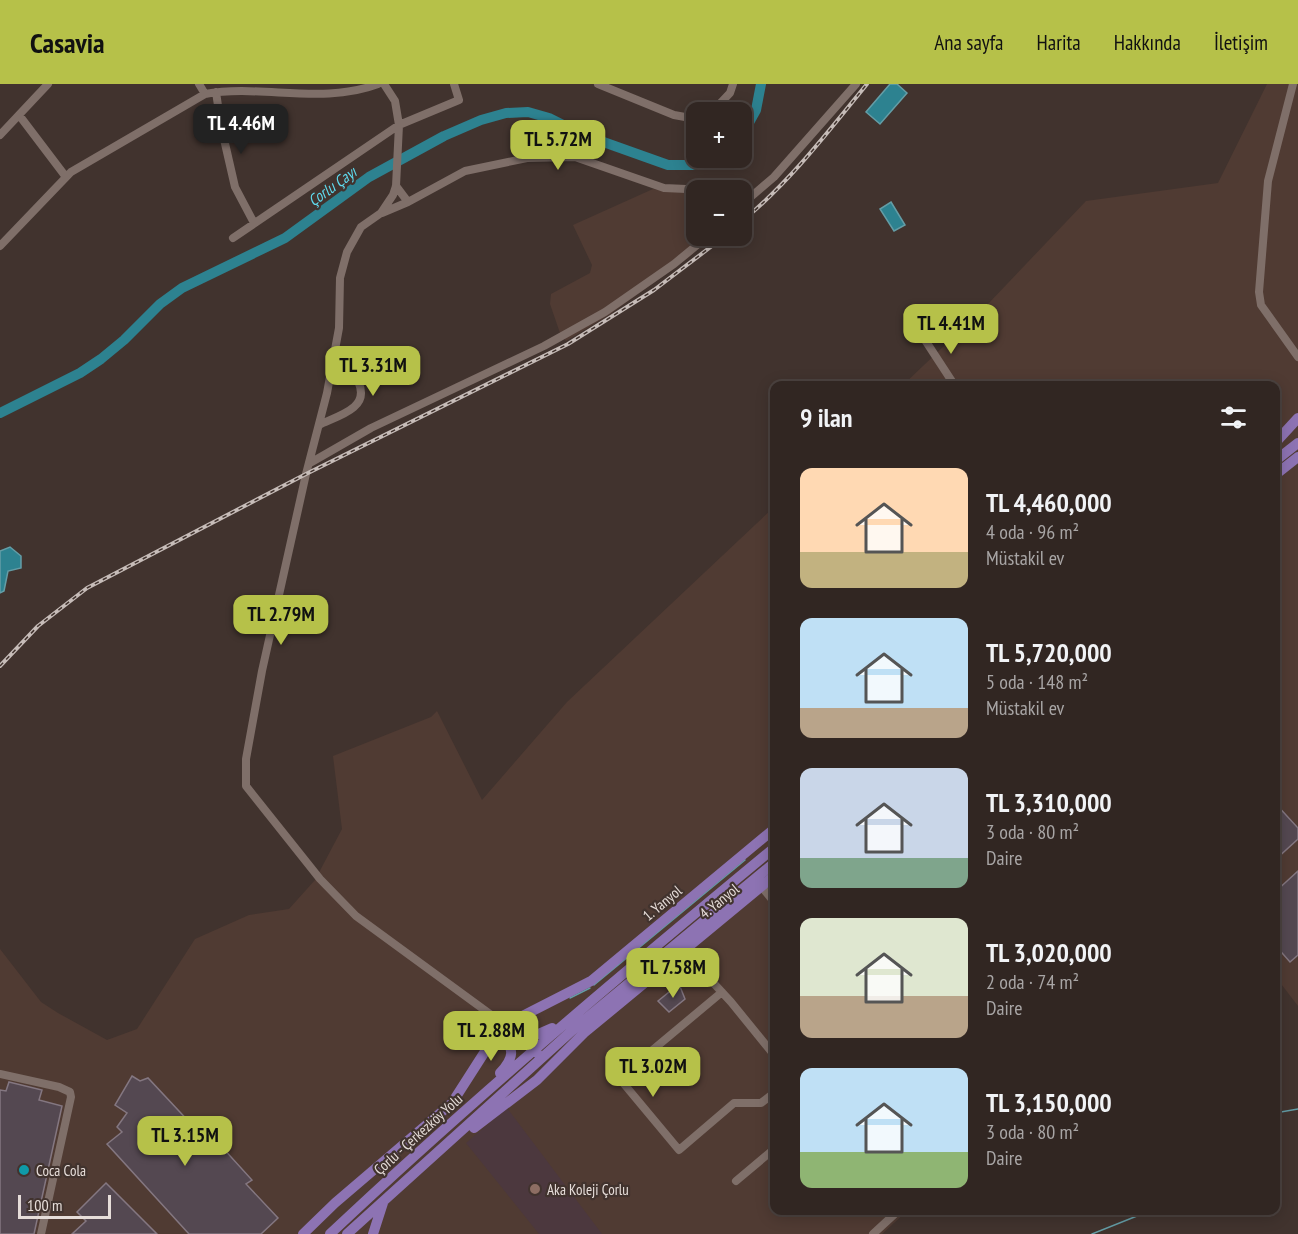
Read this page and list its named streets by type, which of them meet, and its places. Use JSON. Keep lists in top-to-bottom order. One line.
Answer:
{"streets":{"main road":["4. Yanyol","1. Yanyol","Çorlu - Çerkezköy Yolu"]},"crossings":[["4. Yanyol","Çorlu - Çerkezköy Yolu"]],"water":["Çorlu Çayı"],"places":["Coca Cola","Aka Koleji Çorlu"],"scale_bar":"100 m","page":{"header":"Casavia","nav":["Ana sayfa","Harita","Hakkında","İletişim"],"map_buttons":["+","−"],"price":["TL 4.46M","TL 5.72M","TL 4.41M","TL 3.31M","TL 2.79M","TL 7.58M","TL 2.88M","TL 3.02M","TL 3.15M"],"heading":"9 ilan","list":[{"name":"TL 4,460,000","note":"4 oda · 96 m² · Müstakil ev"},{"name":"TL 5,720,000","note":"5 oda · 148 m² · Müstakil ev"},{"name":"TL 3,310,000","note":"3 oda · 80 m² · Daire"},{"name":"TL 3,020,000","note":"2 oda · 74 m² · Daire"},{"name":"TL 3,150,000","note":"3 oda · 80 m² · Daire"}],"scale":"100 m"}}
